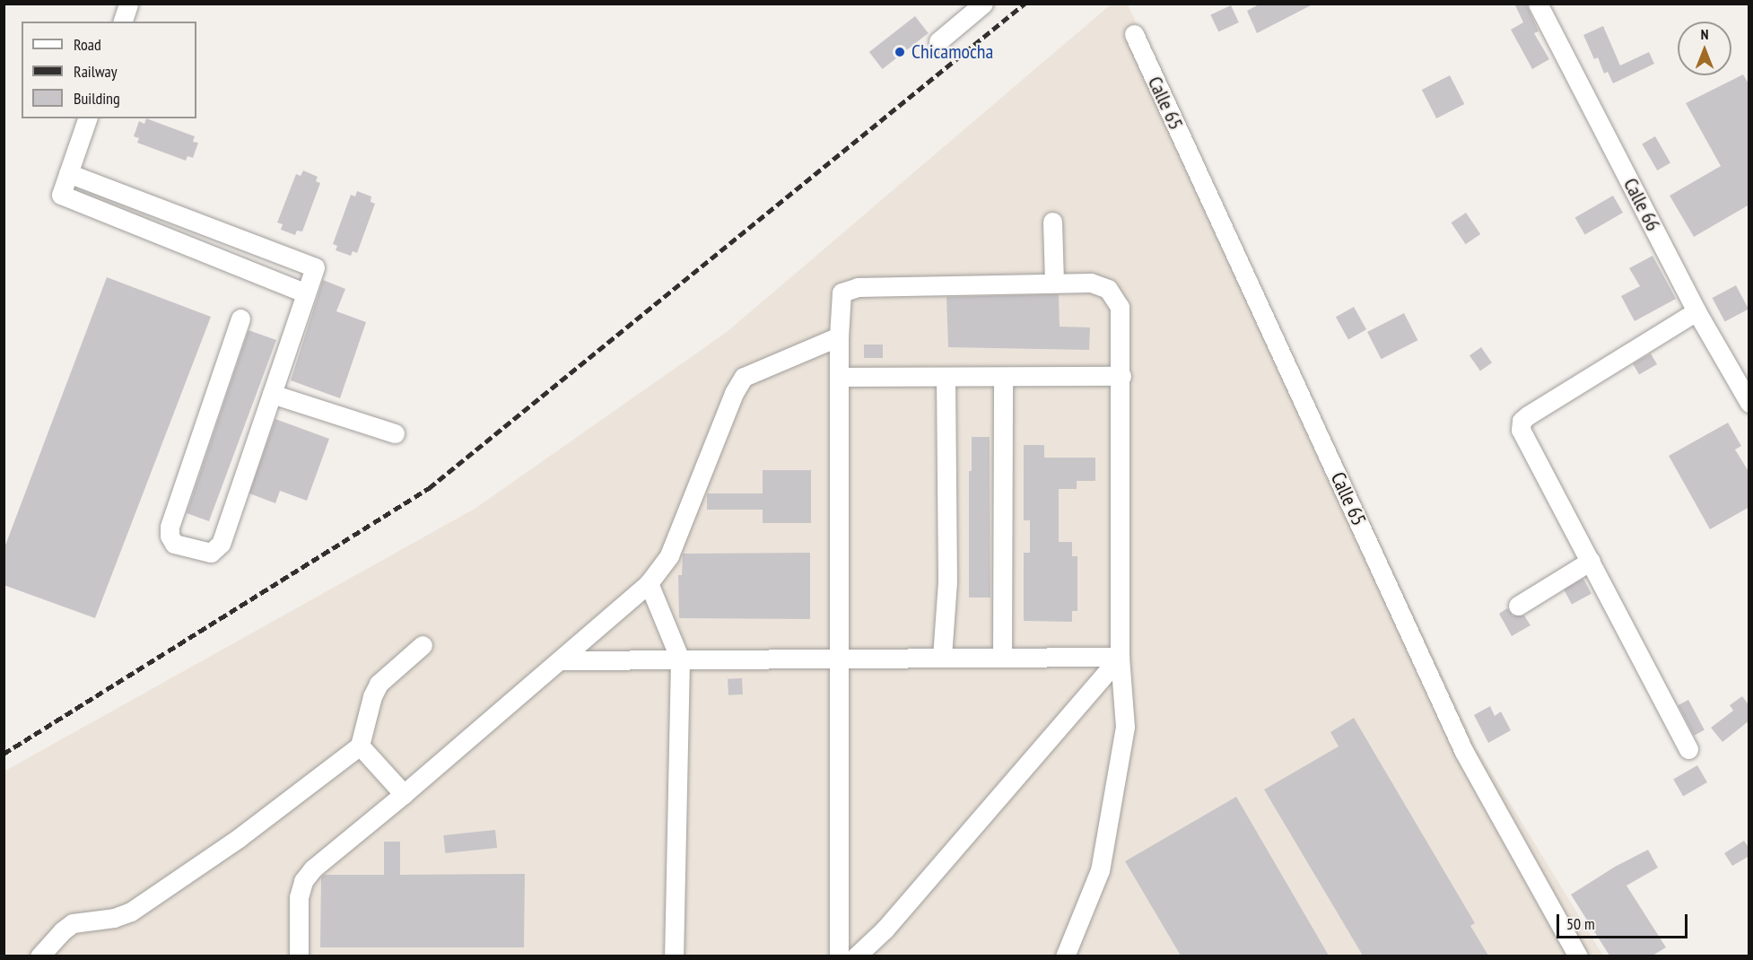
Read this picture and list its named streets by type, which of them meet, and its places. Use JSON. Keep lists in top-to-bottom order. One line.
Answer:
{"streets":{"street":["Calle 65","Calle 66"]},"places":["Chicamocha"],"legend":["Road","Railway","Building"],"scale_bar":"50 m","north":"top"}
